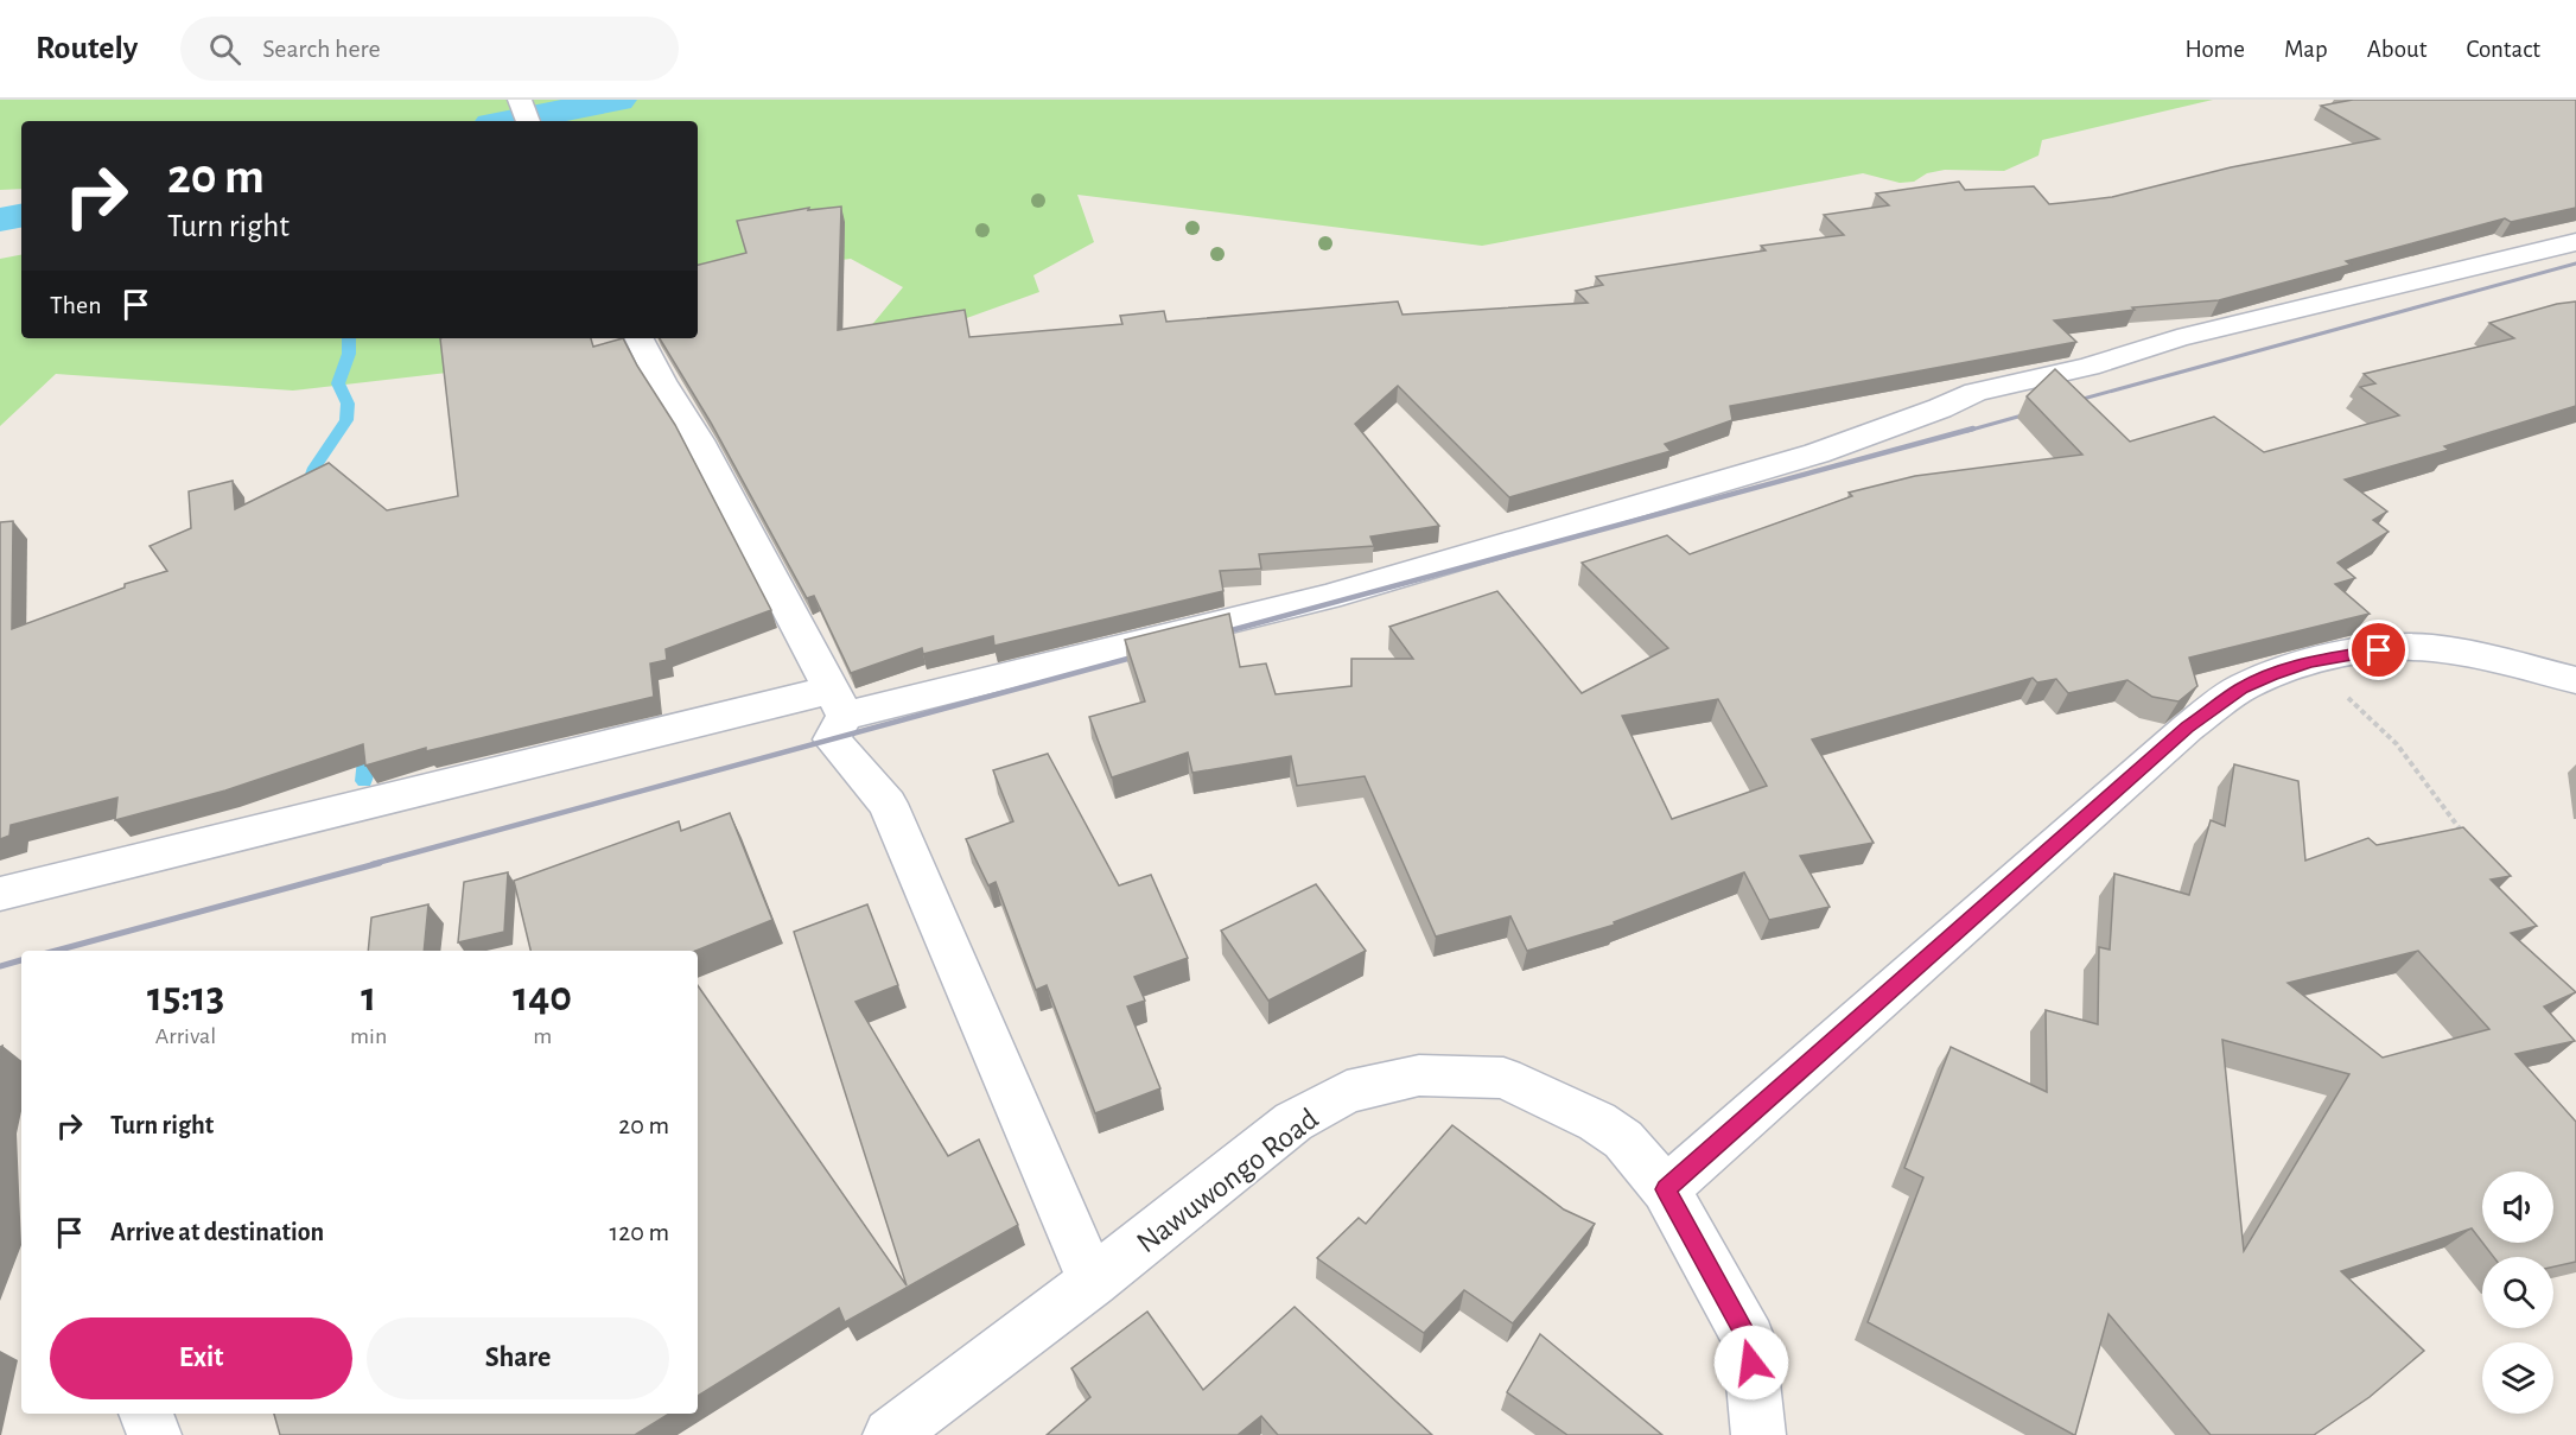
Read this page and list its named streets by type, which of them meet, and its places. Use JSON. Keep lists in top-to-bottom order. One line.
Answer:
{"streets":{"street":["Nawuwongo Road"]},"page":{"header":"Routely","search":"Search here","nav":["Home","Map","About","Contact"],"turn":["20 m","Turn right"],"then":"Then","eta":["15:13","Arrival","1","min","140","m"],"list":[{"name":"Turn right","value":"20 m"},{"name":"Arrive at destination","value":"120 m"}],"buttons":["Exit","Share"]}}
